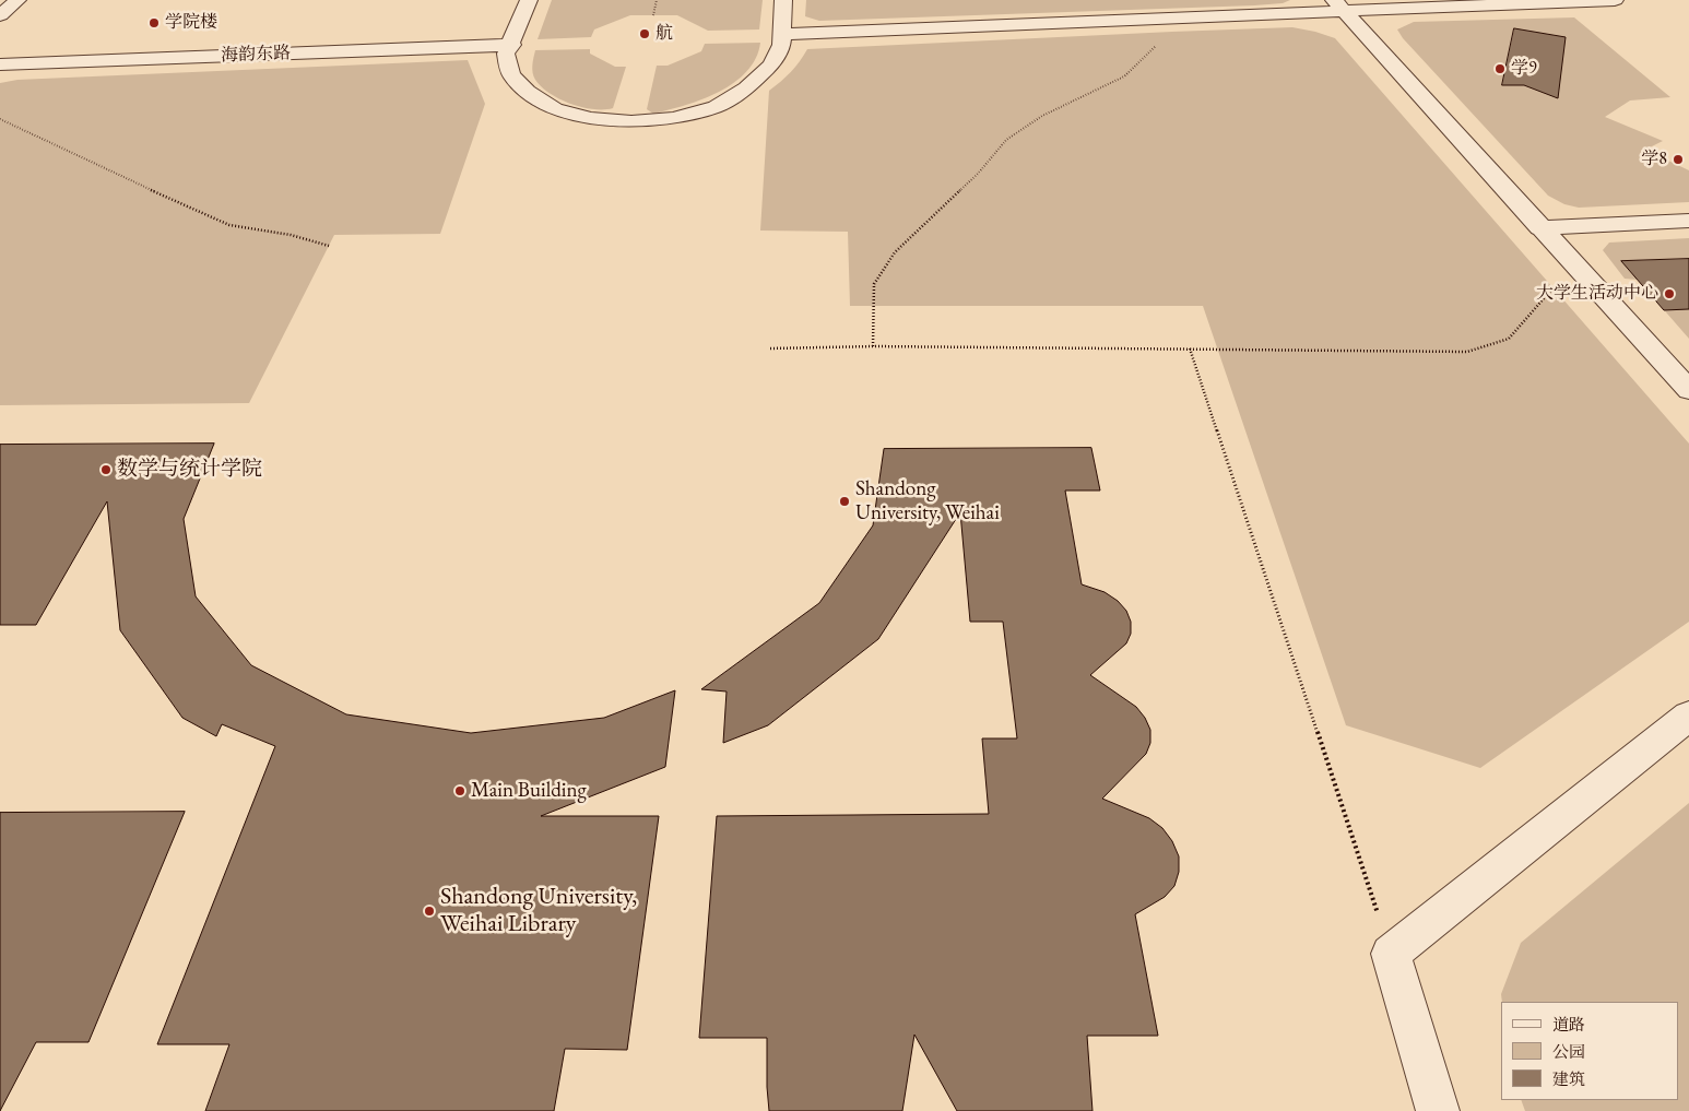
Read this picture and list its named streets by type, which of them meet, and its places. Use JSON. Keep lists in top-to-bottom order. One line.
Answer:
{"streets":{"lane":["海韵东路"]},"places":["学院楼","航","学9","学8","大学生活动中心","数学与统计学院","Shandong University, Weihai","Main Building","Shandong University, Weihai Library"],"legend":["道路","公园","建筑"]}
